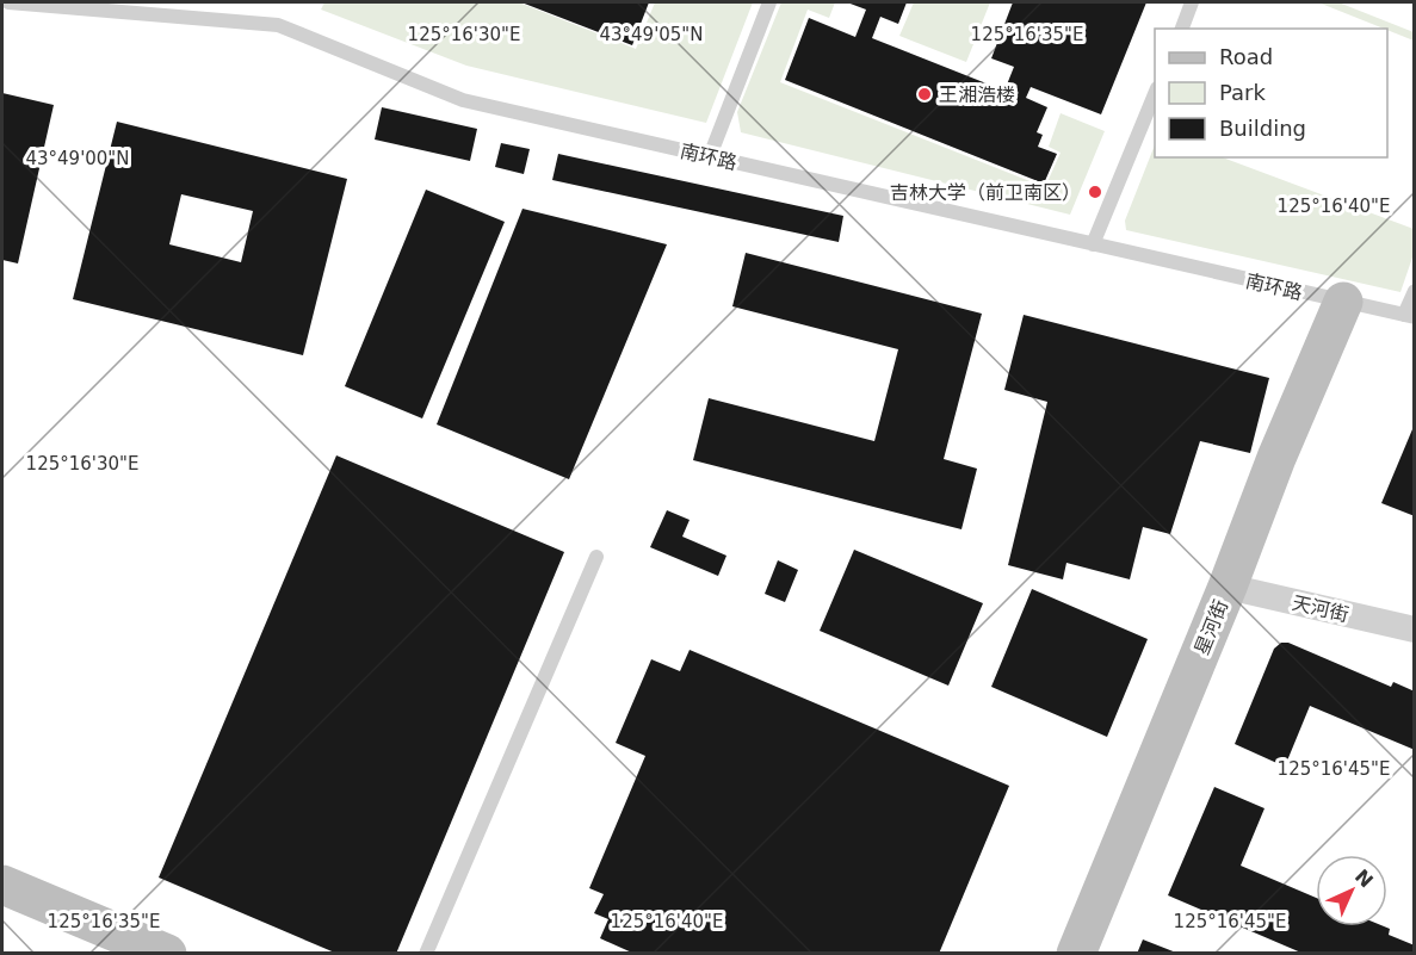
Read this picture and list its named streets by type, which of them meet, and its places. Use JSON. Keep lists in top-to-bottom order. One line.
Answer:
{"streets":{"street":["天河街","星河街"],"lane":["南环路"]},"crossings":[["南环路","星河街"],["天河街","星河街"]],"places":["王湘浩楼","吉林大学（前卫南区）"],"legend":["Road","Park","Building"],"north":"top right","coordinates":["125°16'30\"E","43°49'05\"N","125°16'35\"E","43°49'00\"N","125°16'40\"E","125°16'45\"E"]}
